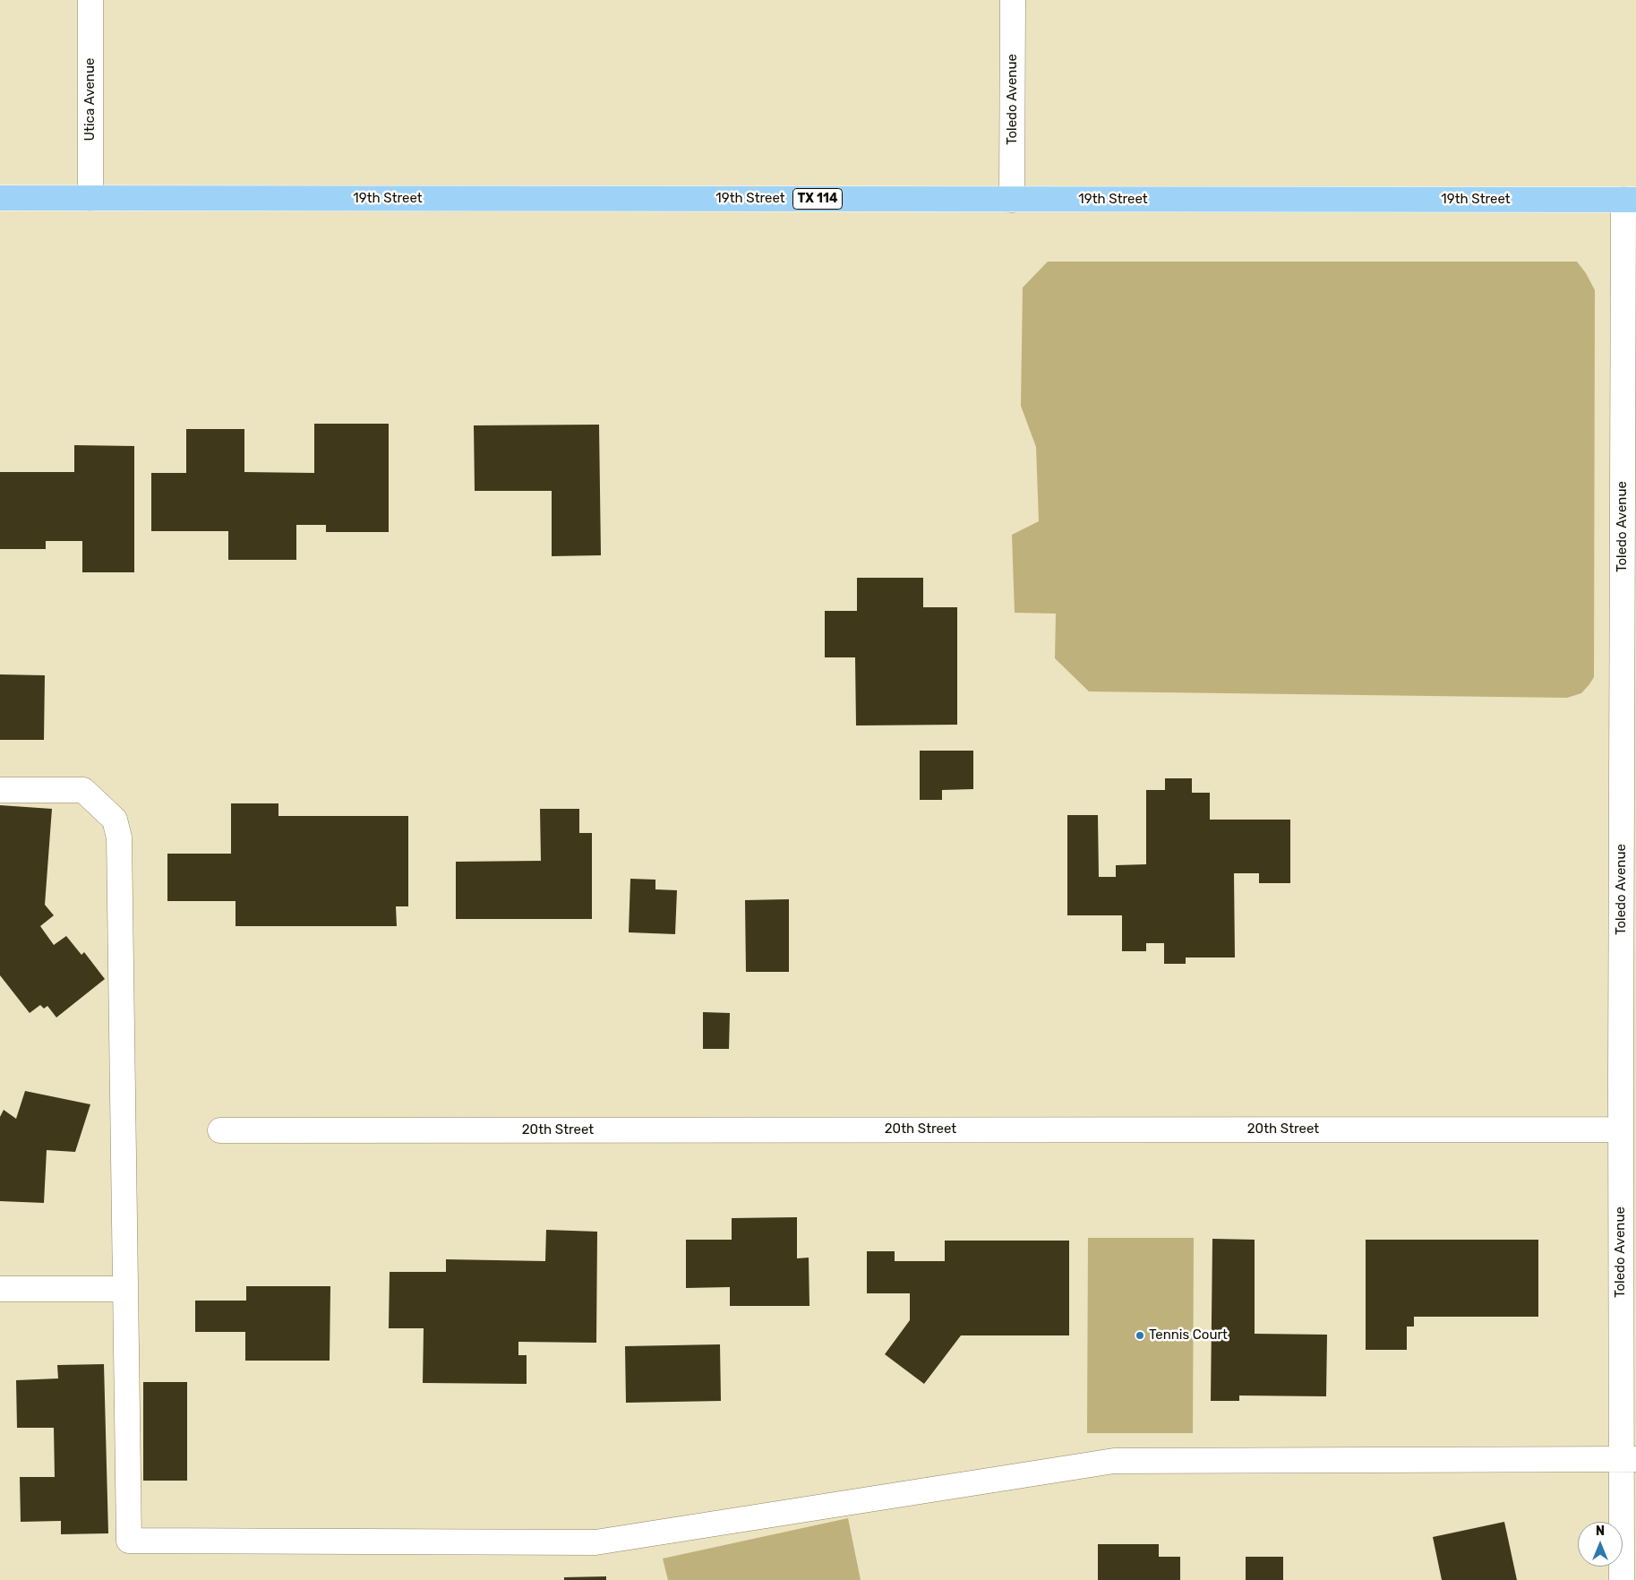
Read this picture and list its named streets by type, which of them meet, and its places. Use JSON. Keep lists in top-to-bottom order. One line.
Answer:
{"streets":{"main road":["19th Street","TX 114"],"street":["Utica Avenue","Toledo Avenue","20th Street"]},"crossings":[["Utica Avenue","19th Street"],["Toledo Avenue","19th Street"],["Toledo Avenue","20th Street"]],"places":["Tennis Court"],"north":"top"}
